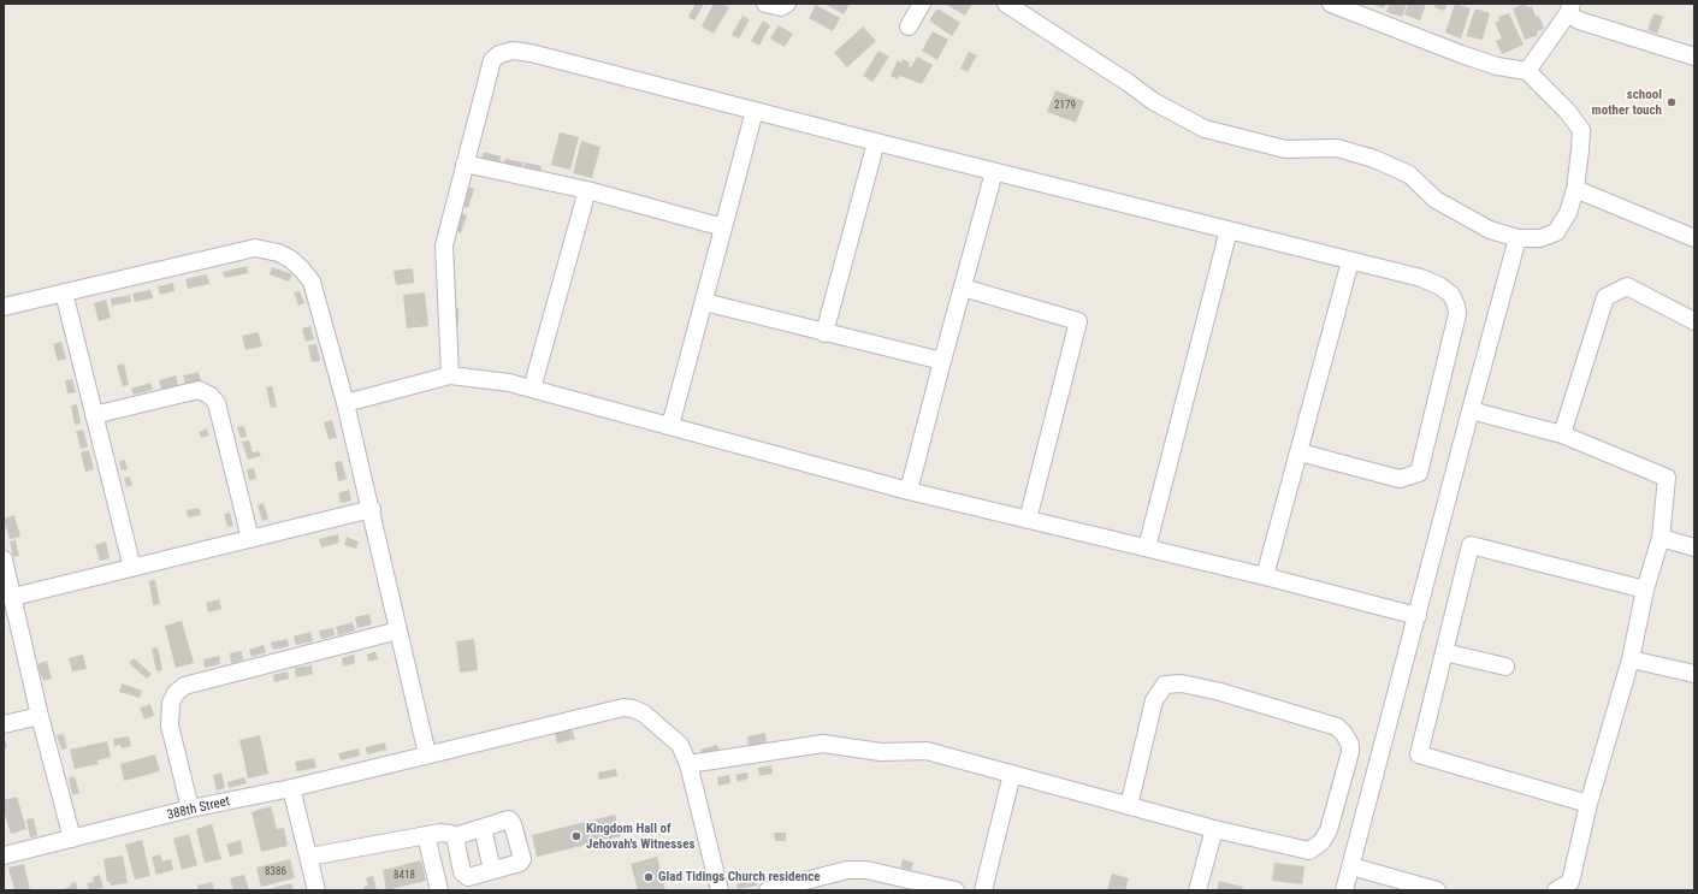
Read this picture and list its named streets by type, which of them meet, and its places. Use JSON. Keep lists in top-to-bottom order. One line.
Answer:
{"streets":{"street":["388th Street"]},"places":["school mother touch","Kingdom Hall of Jehovah's Witnesses","Glad Tidings Church residence"],"house_numbers":["2179","8386","8418"]}
